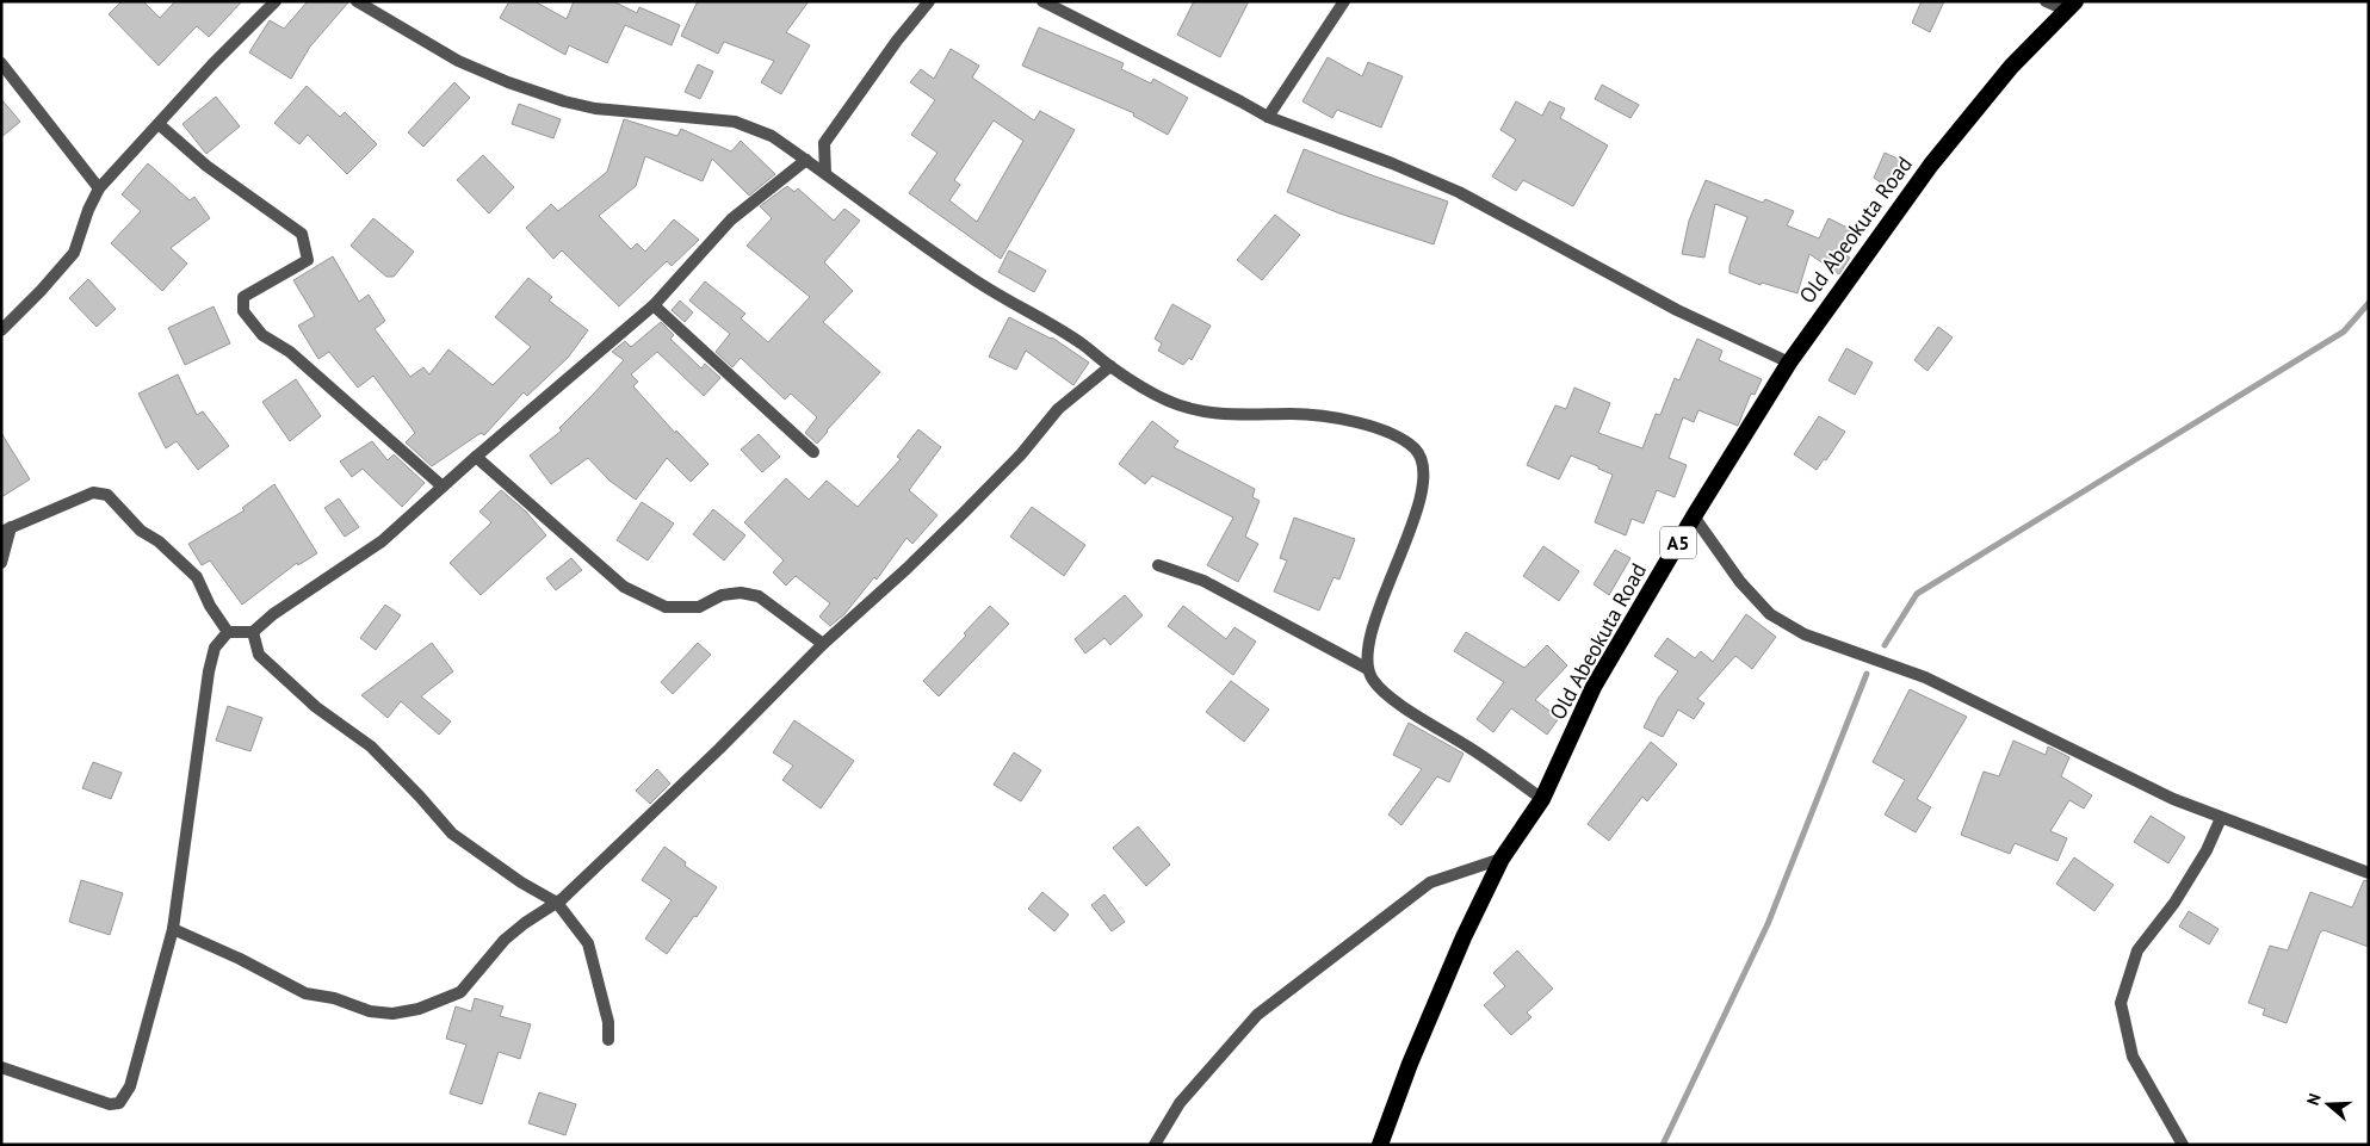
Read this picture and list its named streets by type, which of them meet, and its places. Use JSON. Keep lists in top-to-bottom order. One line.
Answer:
{"streets":{"highway":["Old Abeokuta Road","A5"]},"north":"left"}
